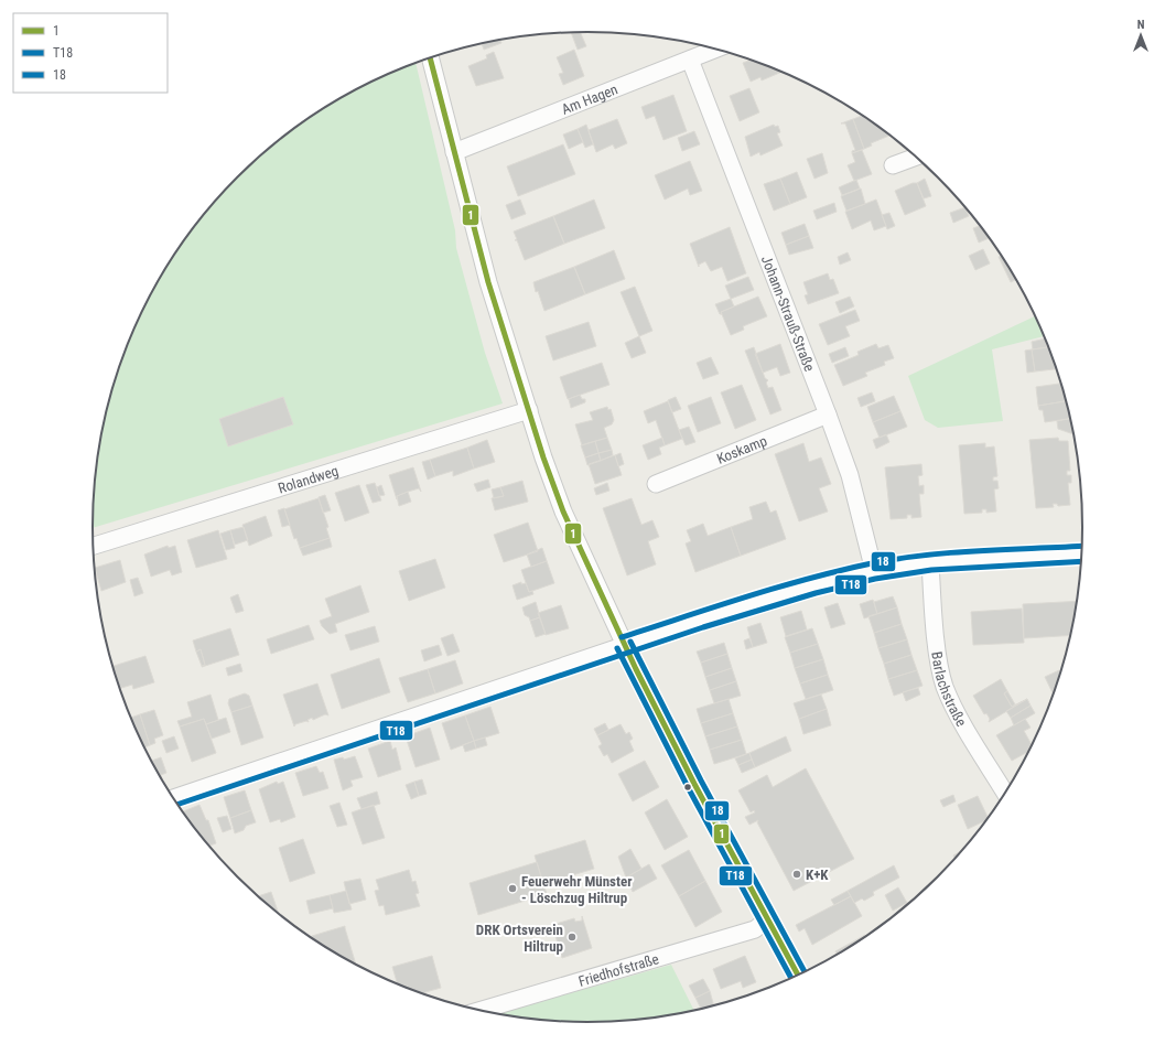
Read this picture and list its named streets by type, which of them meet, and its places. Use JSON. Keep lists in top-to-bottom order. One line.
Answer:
{"streets":{"street":["Am Hagen","Johann-Strauß-Straße","Koskamp","Rolandweg","Barlachstraße","Friedhofstraße"]},"crossings":[["Am Hagen","Johann-Strauß-Straße"],["Johann-Strauß-Straße","Koskamp"]],"places":["K+K","Feuerwehr Münster - Löschzug Hiltrup","DRK Ortsverein Hiltrup"],"lines":["transit line 1","transit line 18","transit line T18"],"legend":["1","T18","18"],"north":"top"}
